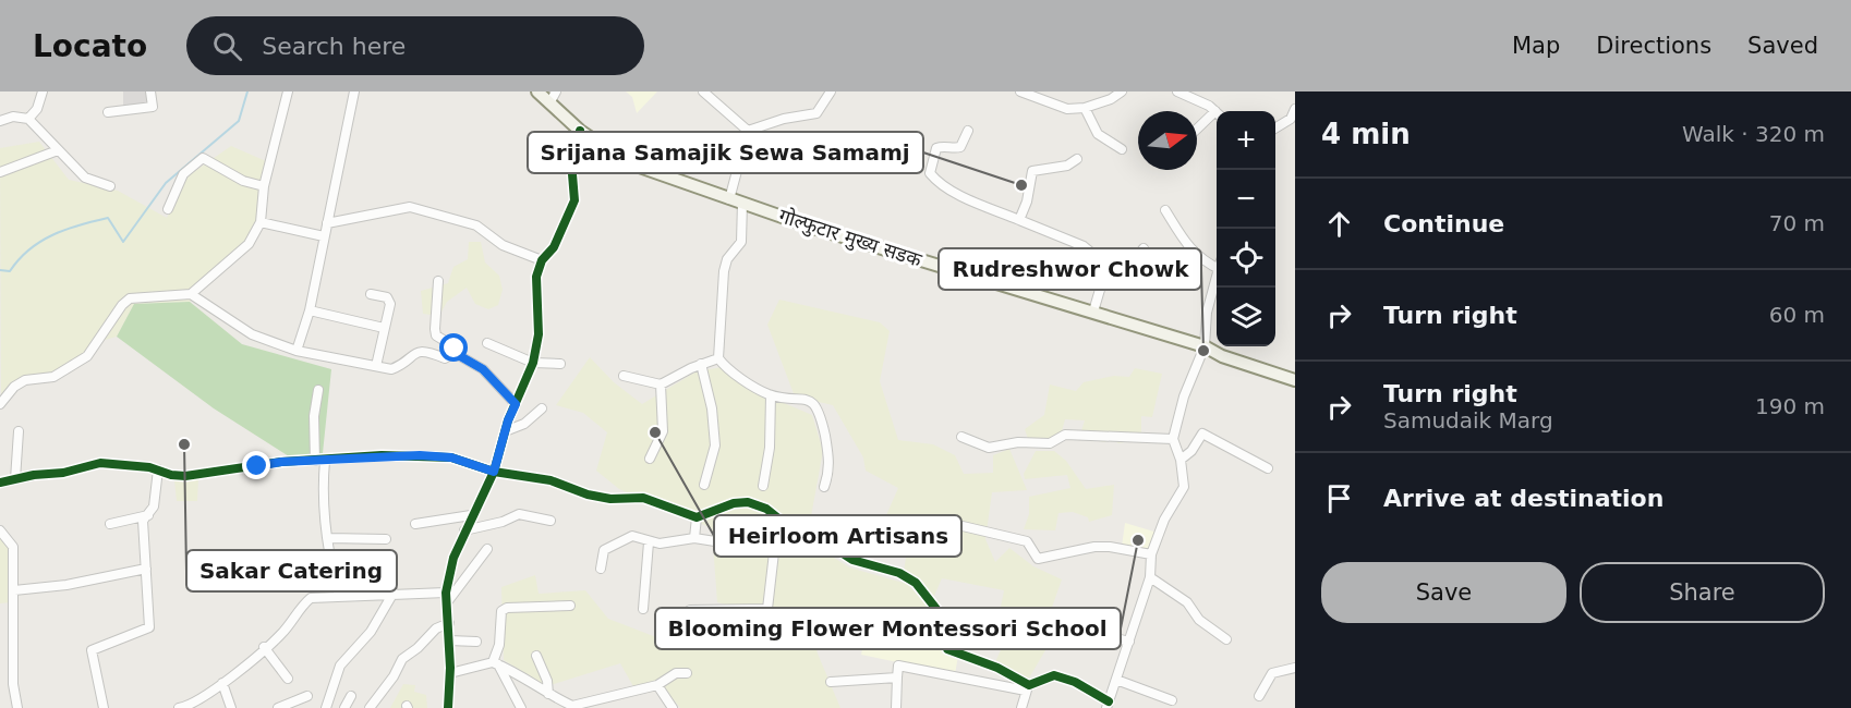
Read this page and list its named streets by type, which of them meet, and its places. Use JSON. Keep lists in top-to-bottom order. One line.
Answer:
{"streets":{"main road":["गोल्फुटार मुख्य सडक"]},"places":["Srijana Samajik Sewa Samamj","Rudreshwor Chowk","Heirloom Artisans","Sakar Catering","Blooming Flower Montessori School"],"north":"right","page":{"header":"Locato","search":"Search here","nav":["Map","Directions","Saved"],"heading":["4 min","Walk · 320 m"],"map_buttons":["+","−"],"list":[["Continue","70 m"],["Turn right","60 m"],["Turn right","Samudaik Marg","190 m"],"Arrive at destination"],"buttons":["Save","Share"]}}
